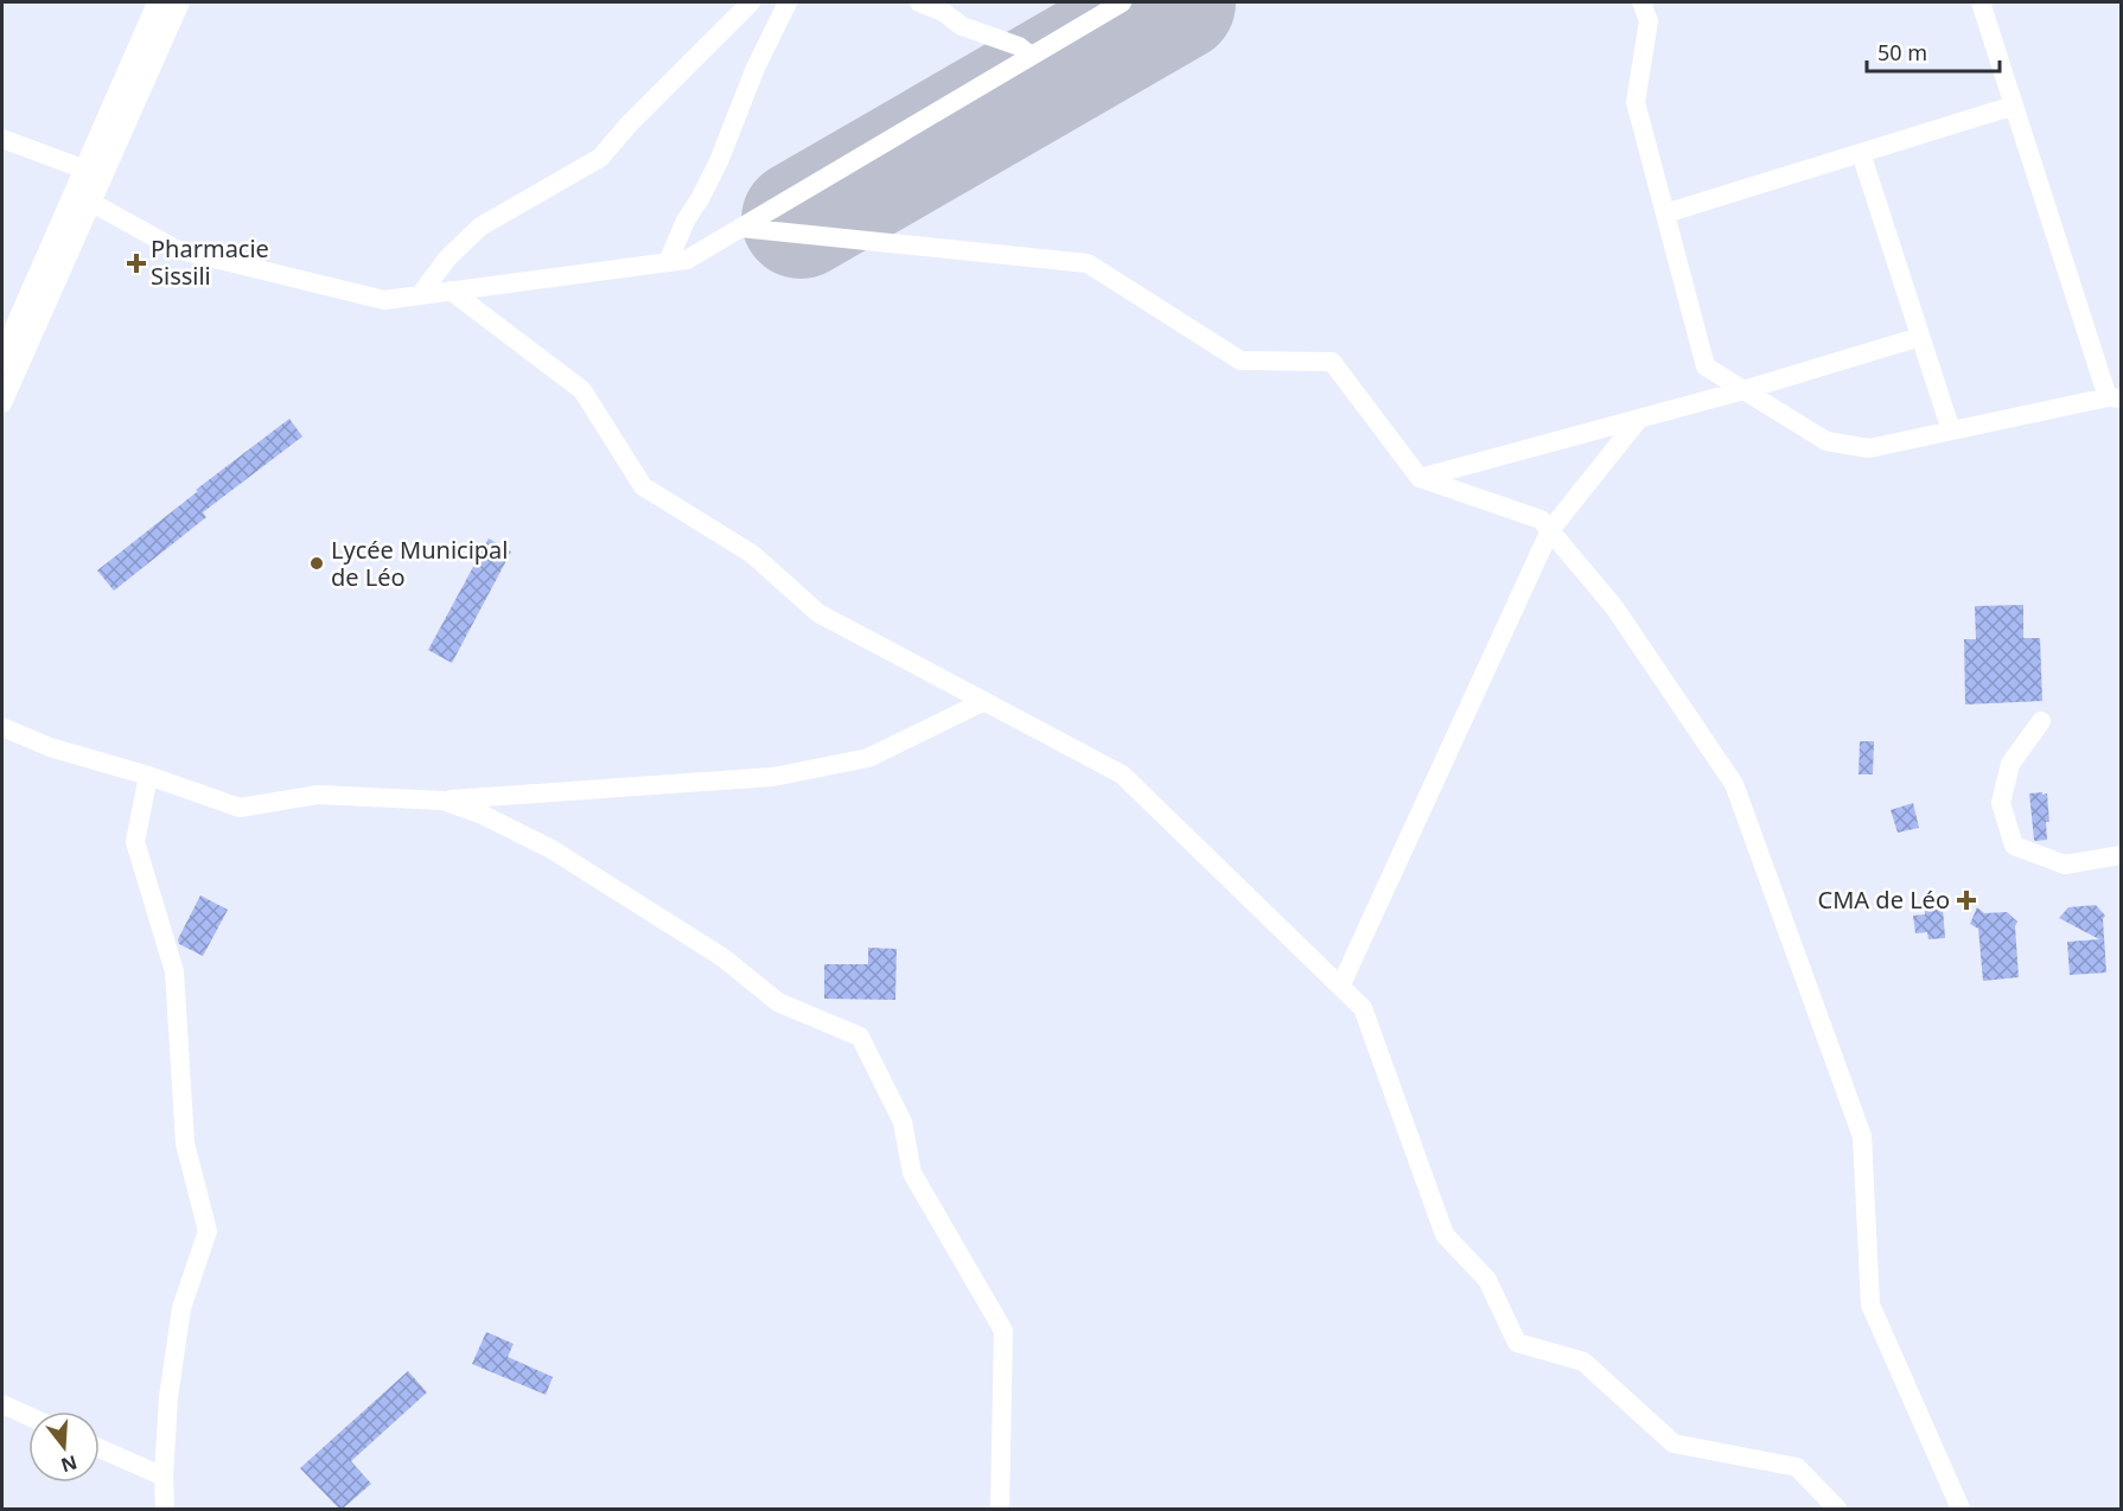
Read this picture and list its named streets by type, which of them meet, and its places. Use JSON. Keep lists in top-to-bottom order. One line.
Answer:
{"places":{"health":["Pharmacie Sissili","CMA de Léo"],"other":["Lycée Municipal de Léo"]},"scale_bar":"50 m","north":"bottom"}
